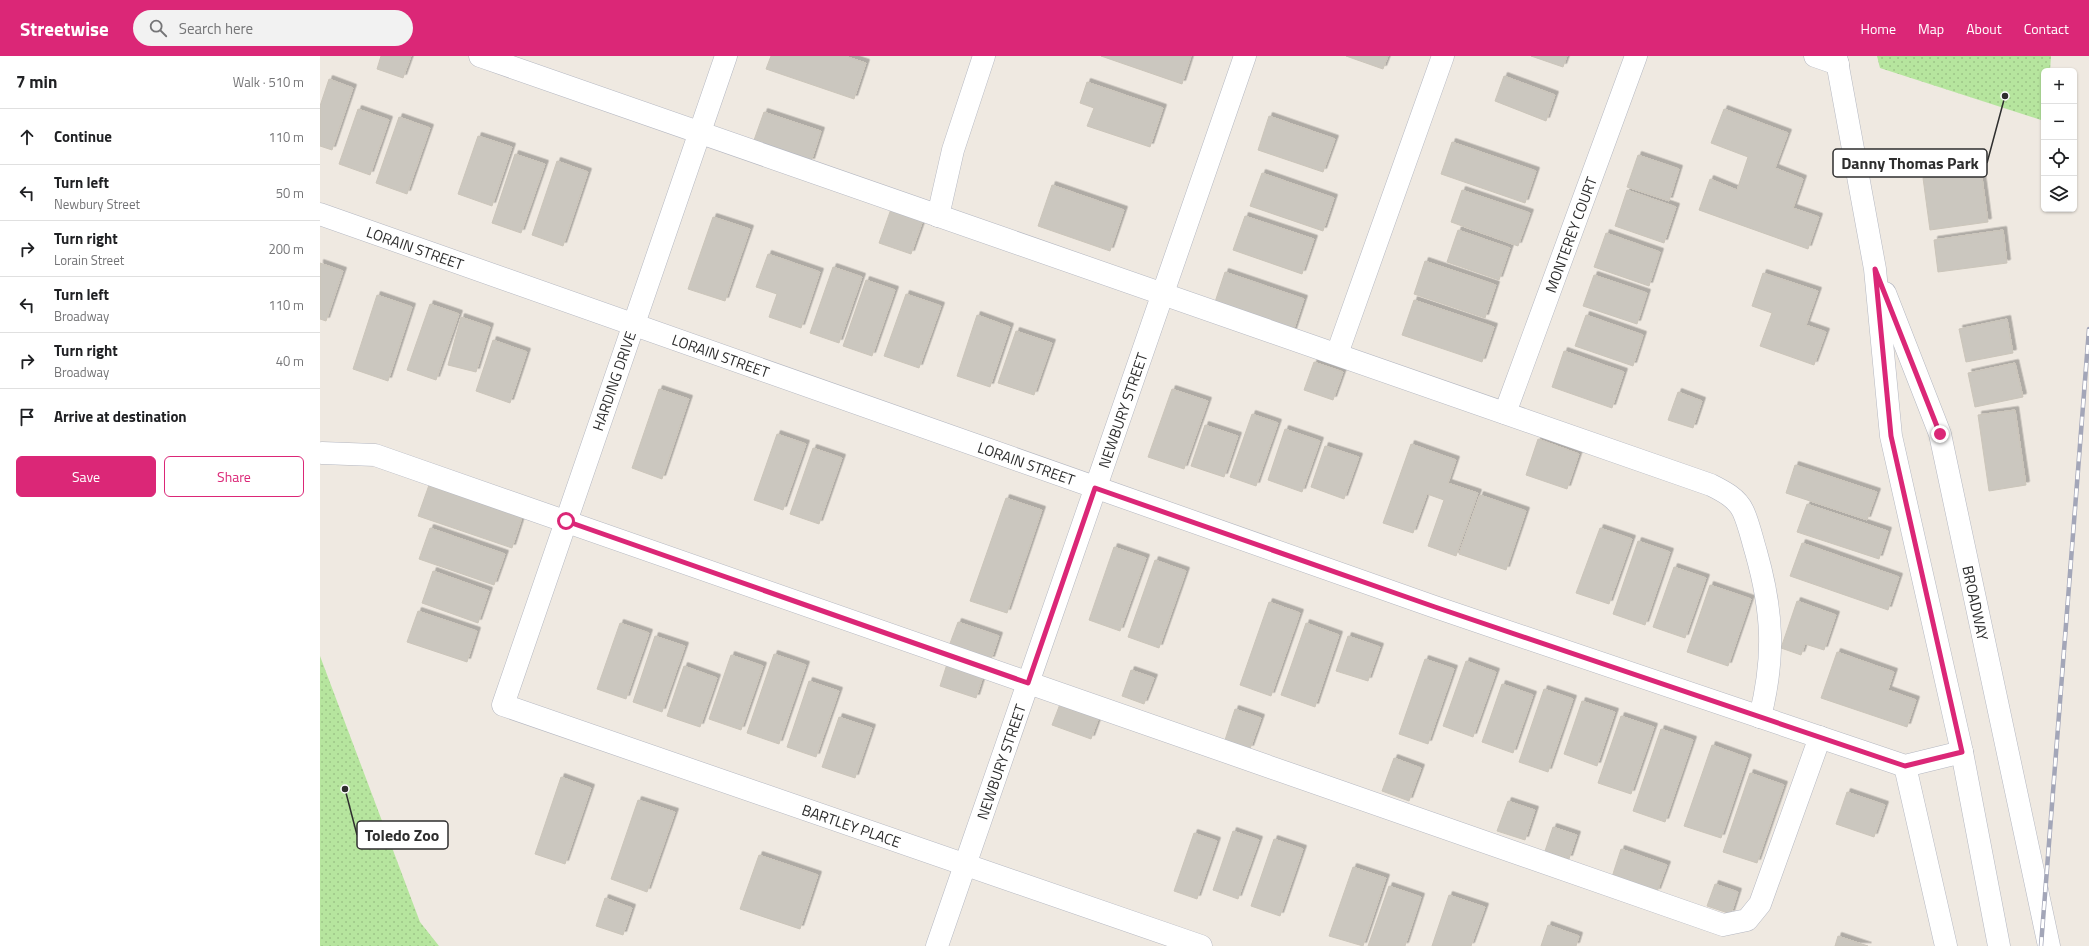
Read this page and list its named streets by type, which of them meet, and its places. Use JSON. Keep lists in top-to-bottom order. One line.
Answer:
{"streets":{"street":["MONTEREY COURT","LORAIN STREET","HARDING DRIVE","NEWBURY STREET","BROADWAY","BARTLEY PLACE"]},"crossings":[["LORAIN STREET","HARDING DRIVE"],["LORAIN STREET","NEWBURY STREET"],["HARDING DRIVE","BARTLEY PLACE"],["NEWBURY STREET","BARTLEY PLACE"]],"places":["Danny Thomas Park","Toledo Zoo"],"page":{"header":"Streetwise","search":"Search here","nav":["Home","Map","About","Contact"],"heading":["7 min","Walk · 510 m"],"map_buttons":["+","−"],"list":[["Continue","110 m"],["Turn left","Newbury Street","50 m"],["Turn right","Lorain Street","200 m"],["Turn left","Broadway","110 m"],["Turn right","Broadway","40 m"],"Arrive at destination"],"buttons":["Save","Share"]}}
